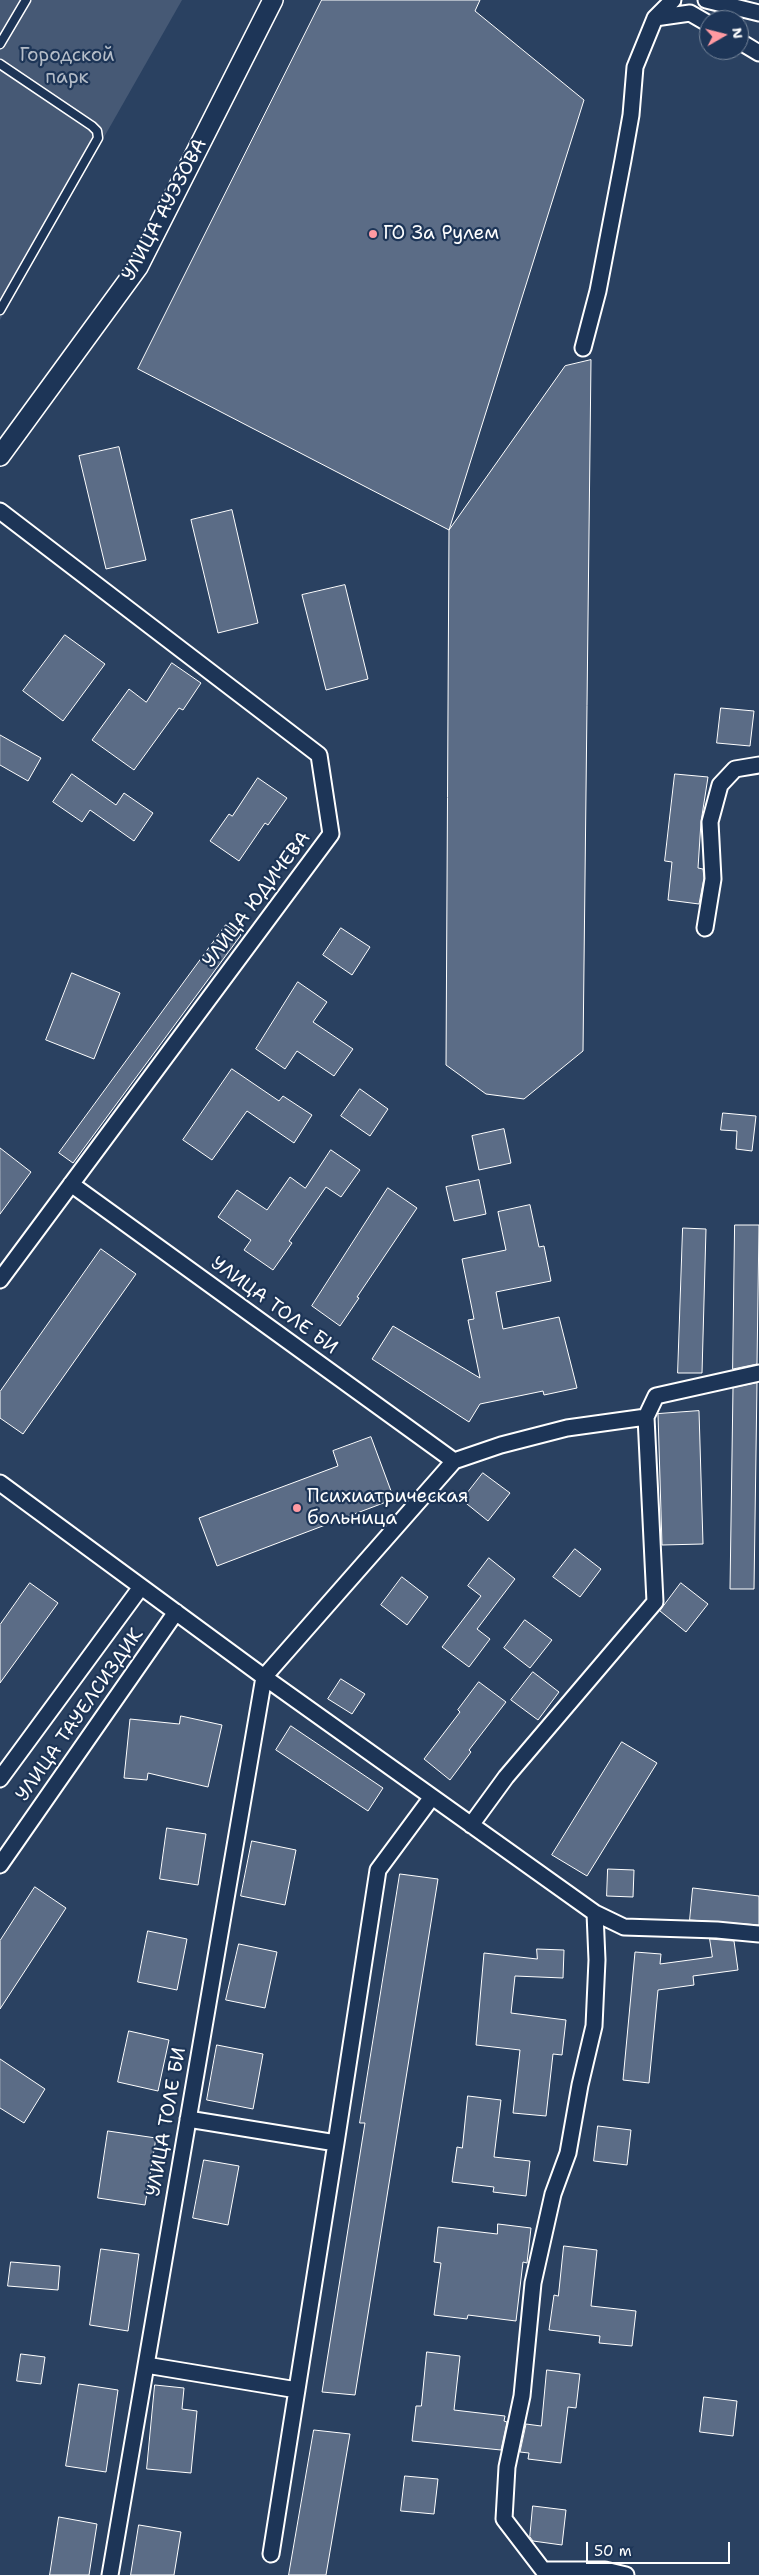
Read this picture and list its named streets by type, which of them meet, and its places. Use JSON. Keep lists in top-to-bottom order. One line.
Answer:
{"streets":{"street":["УЛИЦА АУЭЗОВА","УЛИЦА ЮДИЧЕВА","УЛИЦА ТОЛЕ БИ","УЛИЦА ТАУЕЛСИЗДИК"]},"crossings":[["УЛИЦА ЮДИЧЕВА","УЛИЦА ТОЛЕ БИ"]],"parks":["Городской парк"],"places":["ГО За Рулем","Психиатрическая больница"],"scale_bar":"50 m","north":"right"}
